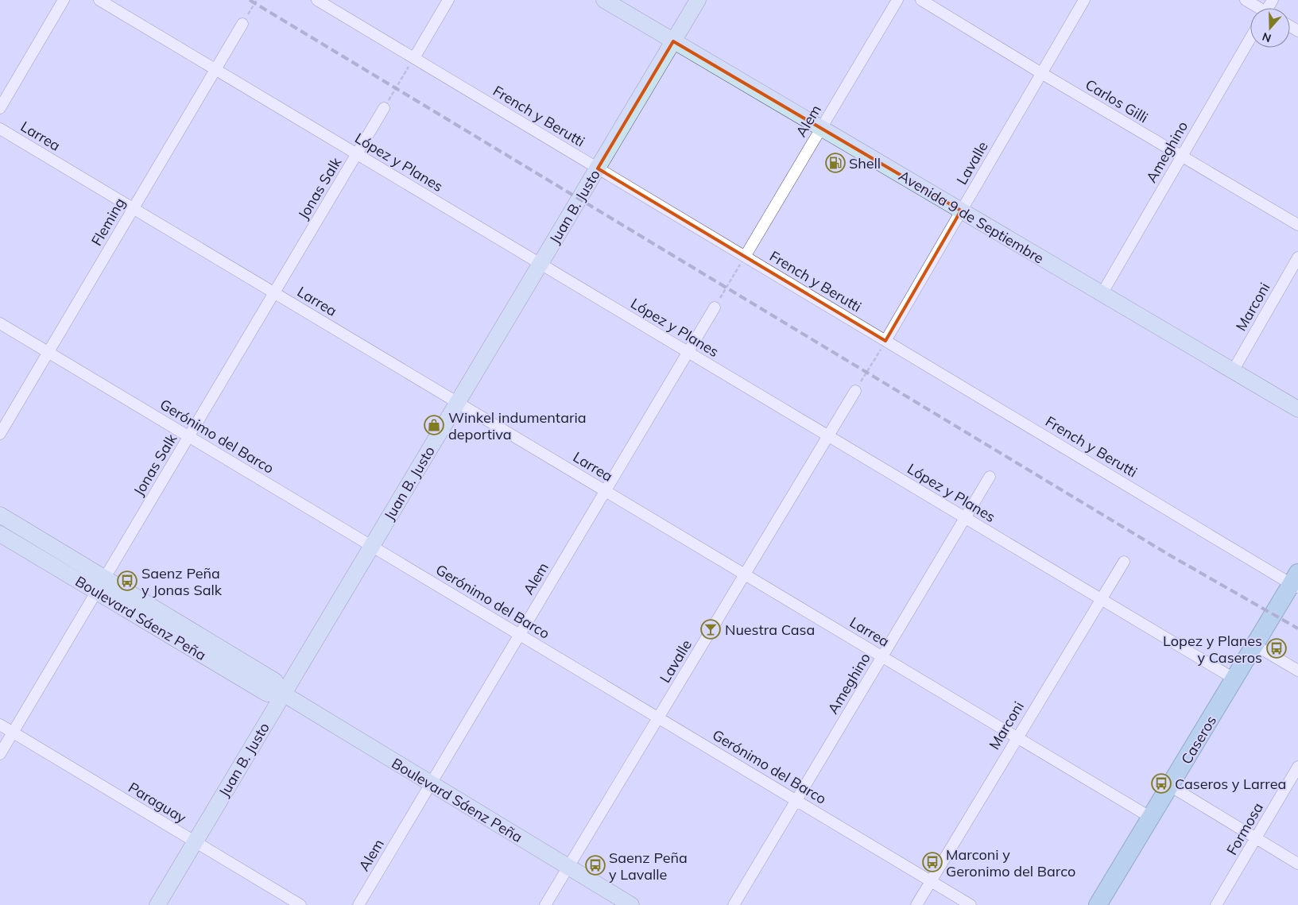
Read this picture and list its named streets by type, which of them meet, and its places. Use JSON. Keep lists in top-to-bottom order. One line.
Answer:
{"streets":{"main road":["Caseros"],"street":["Carlos Gilli","French y Berutti","Alem","Larrea","Ameghino","López y Planes","Lavalle","Jonas Salk","Juan B. Justo","Avenida 9 de Septiembre","Fleming","Marconi","Gerónimo del Barco","Boulevard Sáenz Peña","Paraguay","Formosa"]},"crossings":[["Carlos Gilli","Ameghino"],["Carlos Gilli","Lavalle"],["French y Berutti","Alem"],["French y Berutti","Lavalle"],["French y Berutti","Juan B. Justo"],["French y Berutti","Caseros"],["Alem","Larrea"],["Alem","López y Planes"],["Alem","Avenida 9 de Septiembre"],["Alem","Gerónimo del Barco"],["Alem","Boulevard Sáenz Peña"],["Larrea","Ameghino"],["Larrea","Lavalle"],["Larrea","Jonas Salk"],["Larrea","Juan B. Justo"],["Larrea","Fleming"],["Larrea","Marconi"],["Larrea","Caseros"],["Ameghino","López y Planes"],["Ameghino","Avenida 9 de Septiembre"],["Ameghino","Gerónimo del Barco"],["López y Planes","Lavalle"],["López y Planes","Jonas Salk"],["López y Planes","Juan B. Justo"],["López y Planes","Fleming"],["López y Planes","Marconi"],["López y Planes","Caseros"],["Lavalle","Avenida 9 de Septiembre"],["Lavalle","Gerónimo del Barco"],["Lavalle","Boulevard Sáenz Peña"],["Jonas Salk","Gerónimo del Barco"],["Jonas Salk","Boulevard Sáenz Peña"],["Jonas Salk","Paraguay"],["Juan B. Justo","Avenida 9 de Septiembre"],["Juan B. Justo","Gerónimo del Barco"],["Juan B. Justo","Boulevard Sáenz Peña"],["Juan B. Justo","Paraguay"],["Avenida 9 de Septiembre","Marconi"],["Fleming","Gerónimo del Barco"],["Marconi","Gerónimo del Barco"]],"places":{"fuel station":["Shell"],"shop":["Winkel indumentaria deportiva"],"bus stop":["Saenz Peña y Jonas Salk","Lopez y Planes y Caseros","Caseros y Larrea","Marconi y Geronimo del Barco","Saenz Peña y Lavalle"],"bar":["Nuestra Casa"]},"north":"bottom"}
